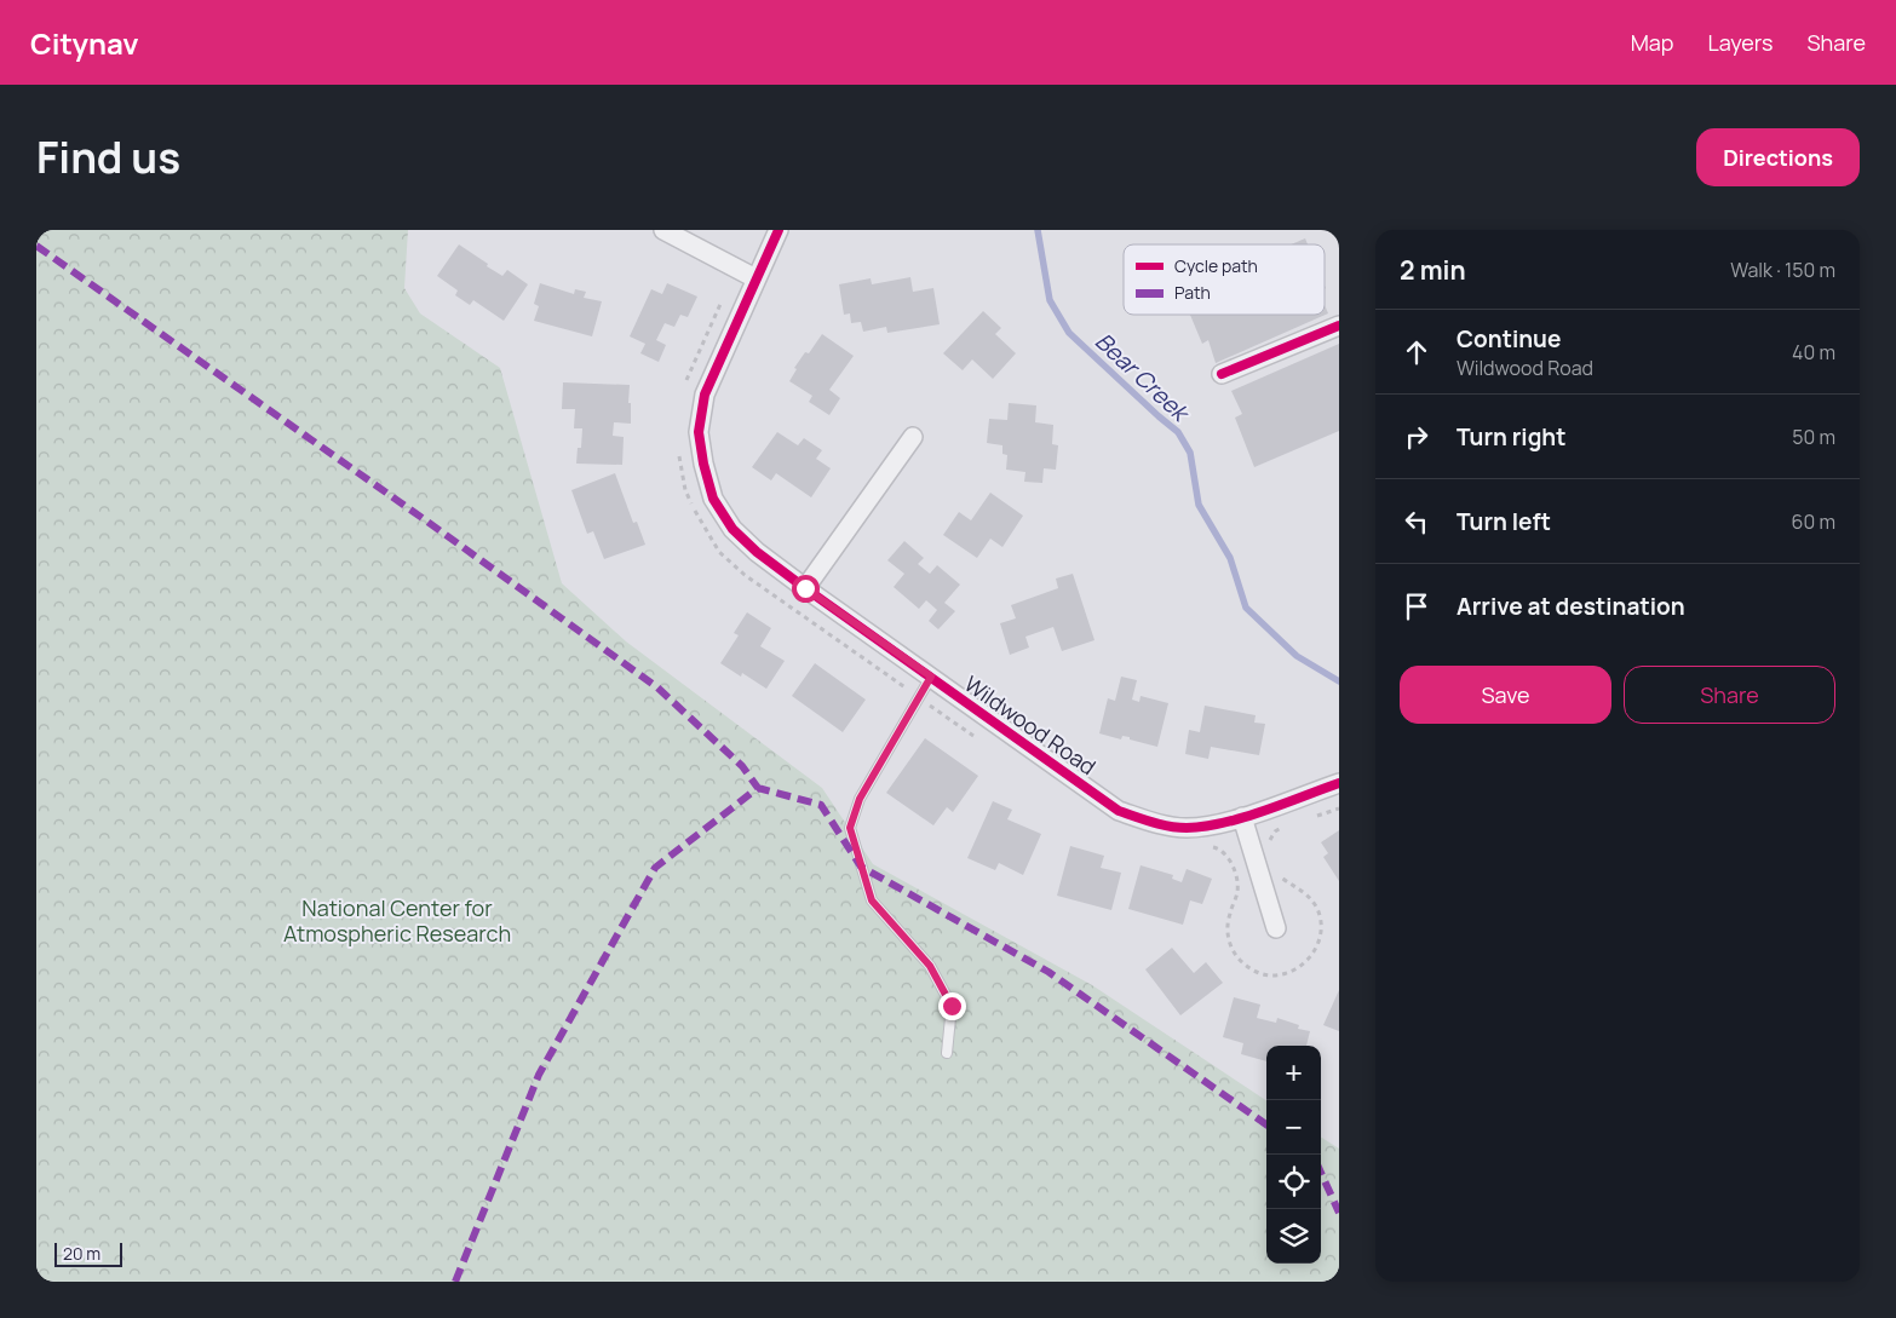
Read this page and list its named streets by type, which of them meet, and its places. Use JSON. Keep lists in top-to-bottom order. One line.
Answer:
{"streets":{"street":["Wildwood Road"]},"water":["Bear Creek"],"parks":["National Center for Atmospheric Research"],"legend":["Cycle path","Path"],"scale_bar":"20 m","page":{"header":"Citynav","nav":["Map","Layers","Share"],"title":"Find us","buttons":["Directions",["Save","Share"]],"heading":["2 min","Walk · 150 m"],"list":[["Continue","Wildwood Road","40 m"],["Turn right","50 m"],["Turn left","60 m"],"Arrive at destination"],"map_buttons":["+","−"],"scale":"20 m"}}
